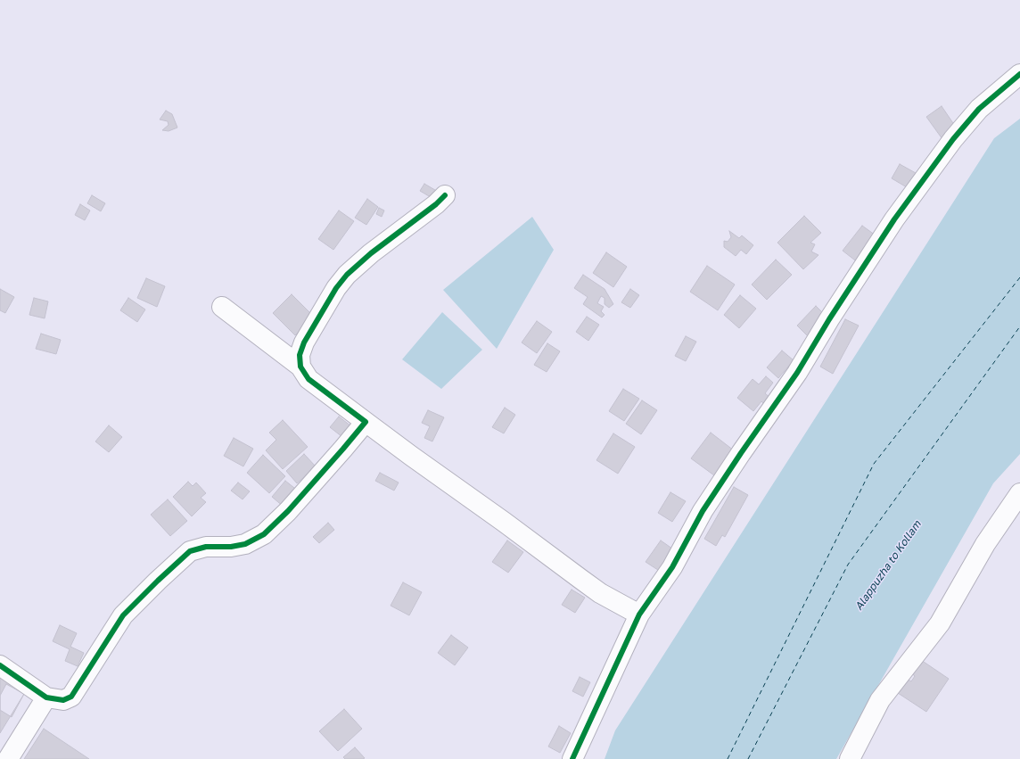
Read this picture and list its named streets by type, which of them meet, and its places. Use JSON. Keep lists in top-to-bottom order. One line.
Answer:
{"water":["Alappuzha to Kollam"]}
